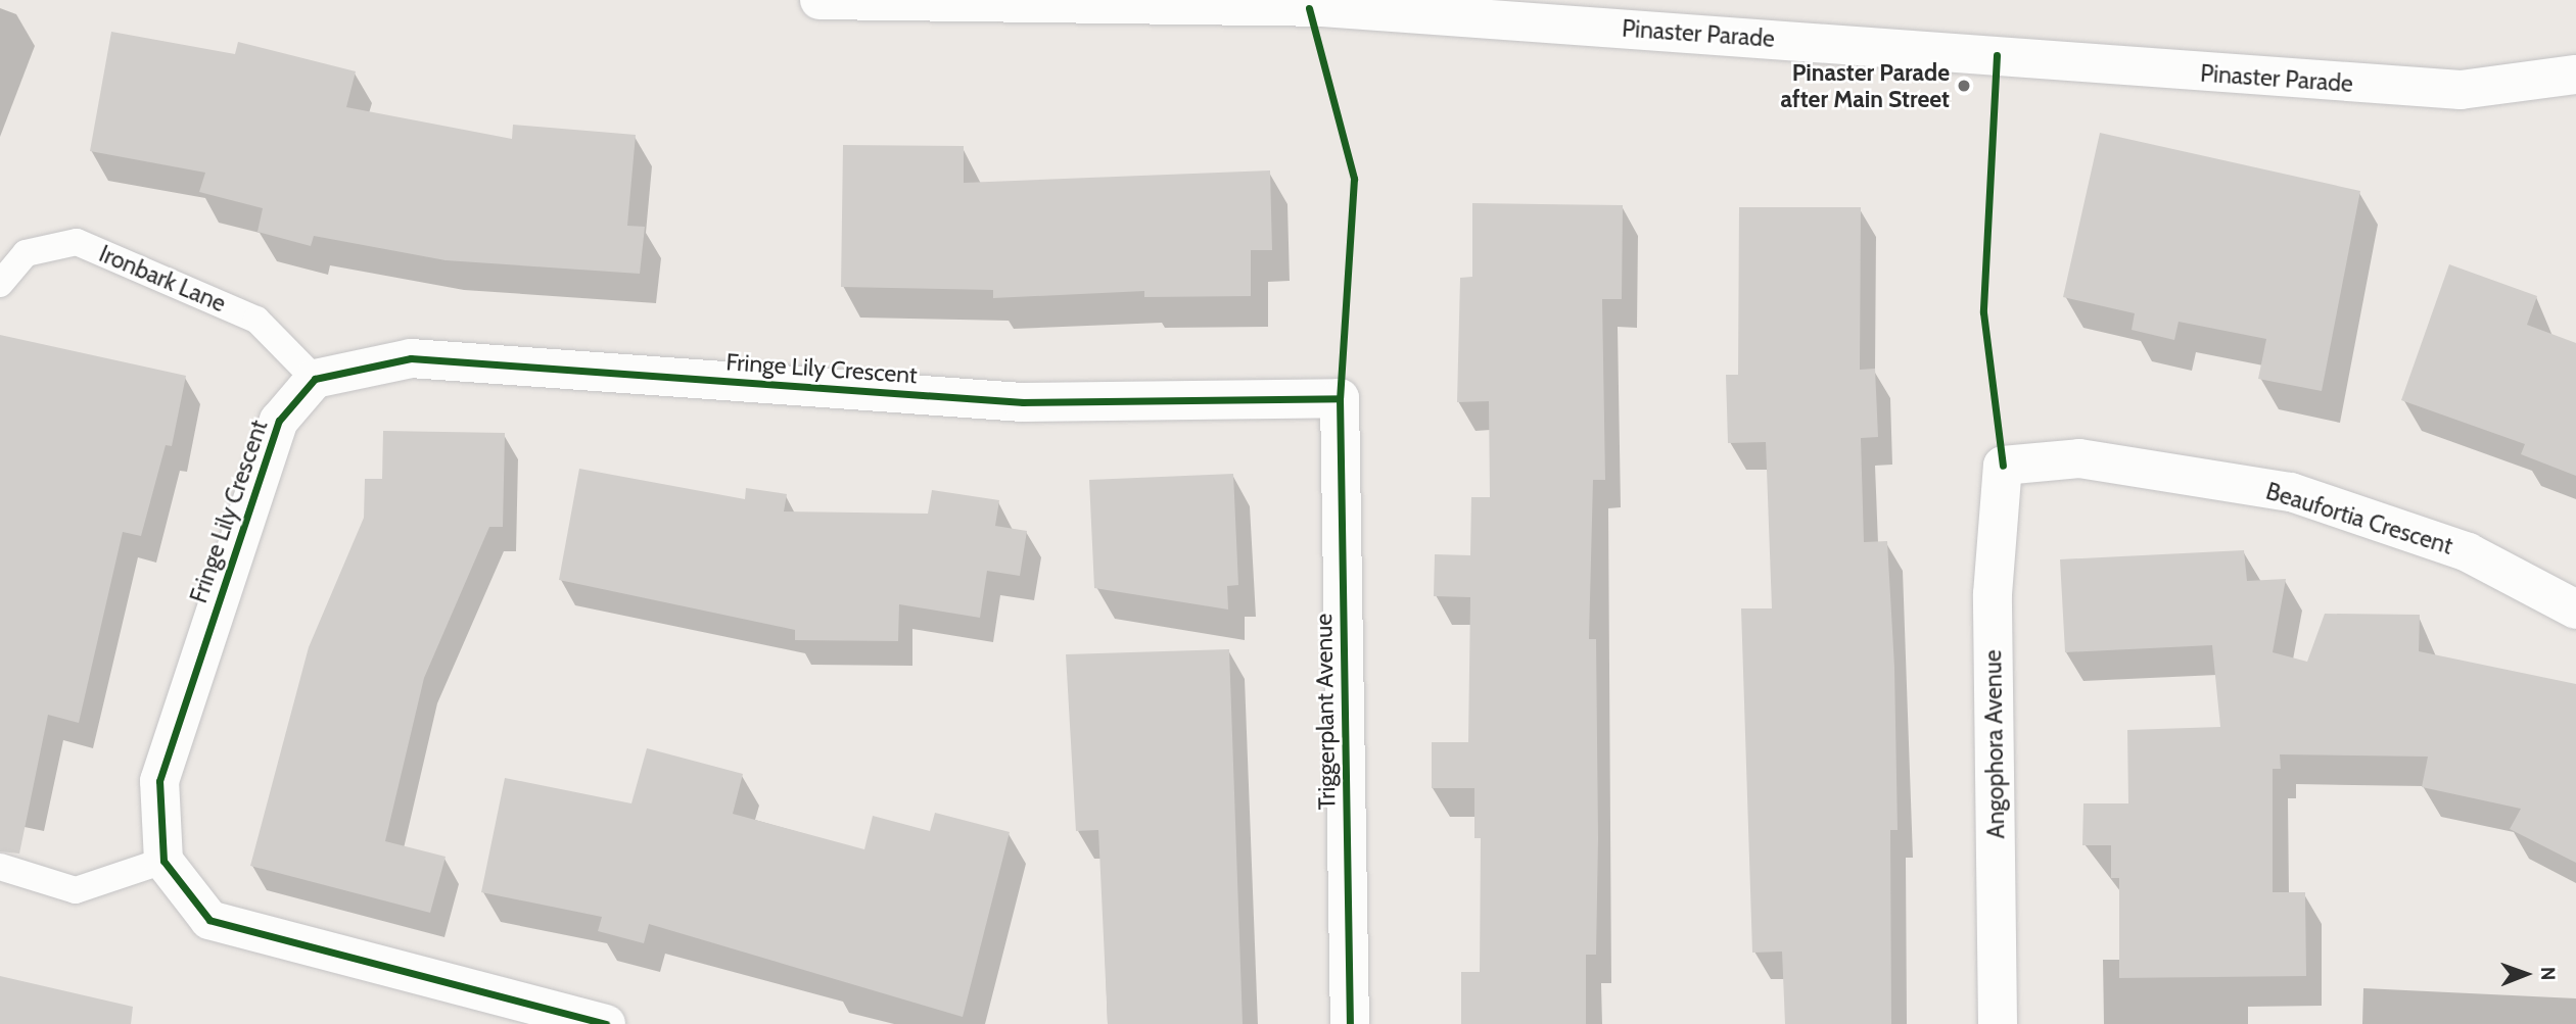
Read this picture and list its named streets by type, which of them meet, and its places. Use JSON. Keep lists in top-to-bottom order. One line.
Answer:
{"streets":{"street":["Pinaster Parade","Fringe Lily Crescent","Beaufortia Crescent","Triggerplant Avenue","Angophora Avenue"],"lane":["Ironbark Lane"]},"crossings":[["Ironbark Lane","Fringe Lily Crescent"],["Fringe Lily Crescent","Triggerplant Avenue"],["Beaufortia Crescent","Angophora Avenue"]],"places":["Pinaster Parade after Main Street"],"north":"right"}
